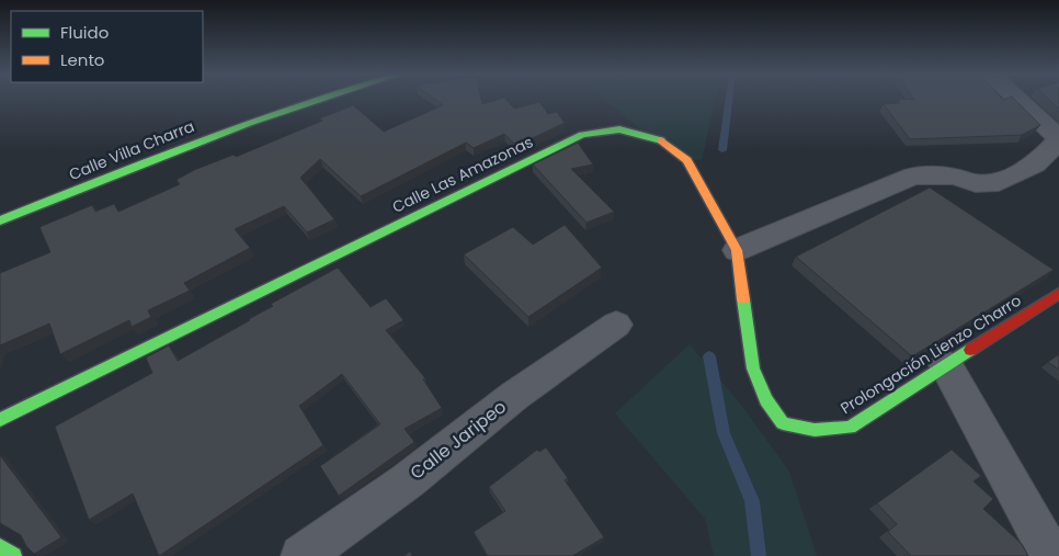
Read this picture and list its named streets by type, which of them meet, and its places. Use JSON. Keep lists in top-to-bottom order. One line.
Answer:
{"streets":{"street":["Calle Villa Charra","Calle Las Amazonas","Prolongación Lienzo Charro","Calle Jaripeo"]},"crossings":[["Calle Las Amazonas","Prolongación Lienzo Charro"]],"legend":["Fluido","Lento"]}
